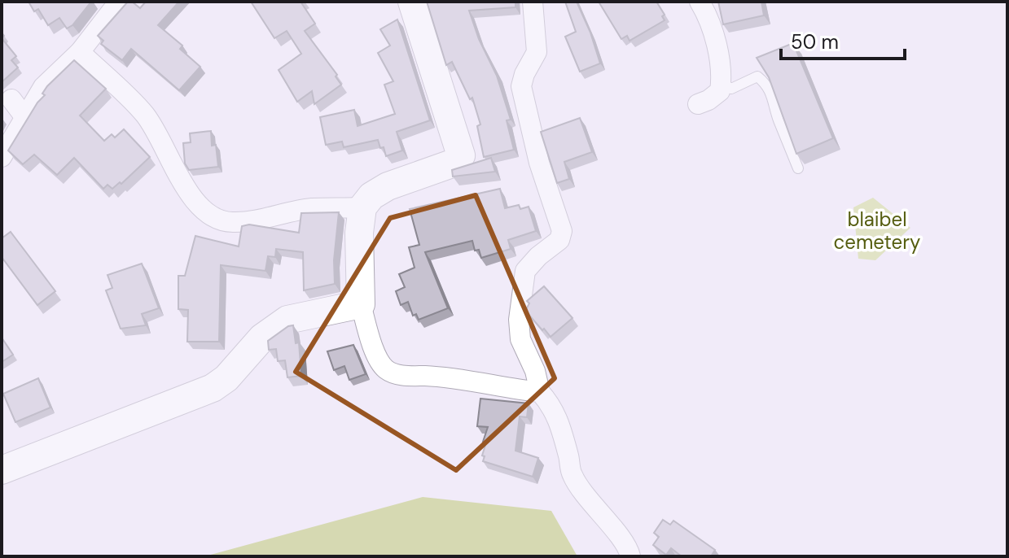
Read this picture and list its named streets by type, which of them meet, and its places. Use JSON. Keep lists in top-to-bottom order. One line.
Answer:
{"parks":["blaibel cemetery"],"scale_bar":"50 m"}
